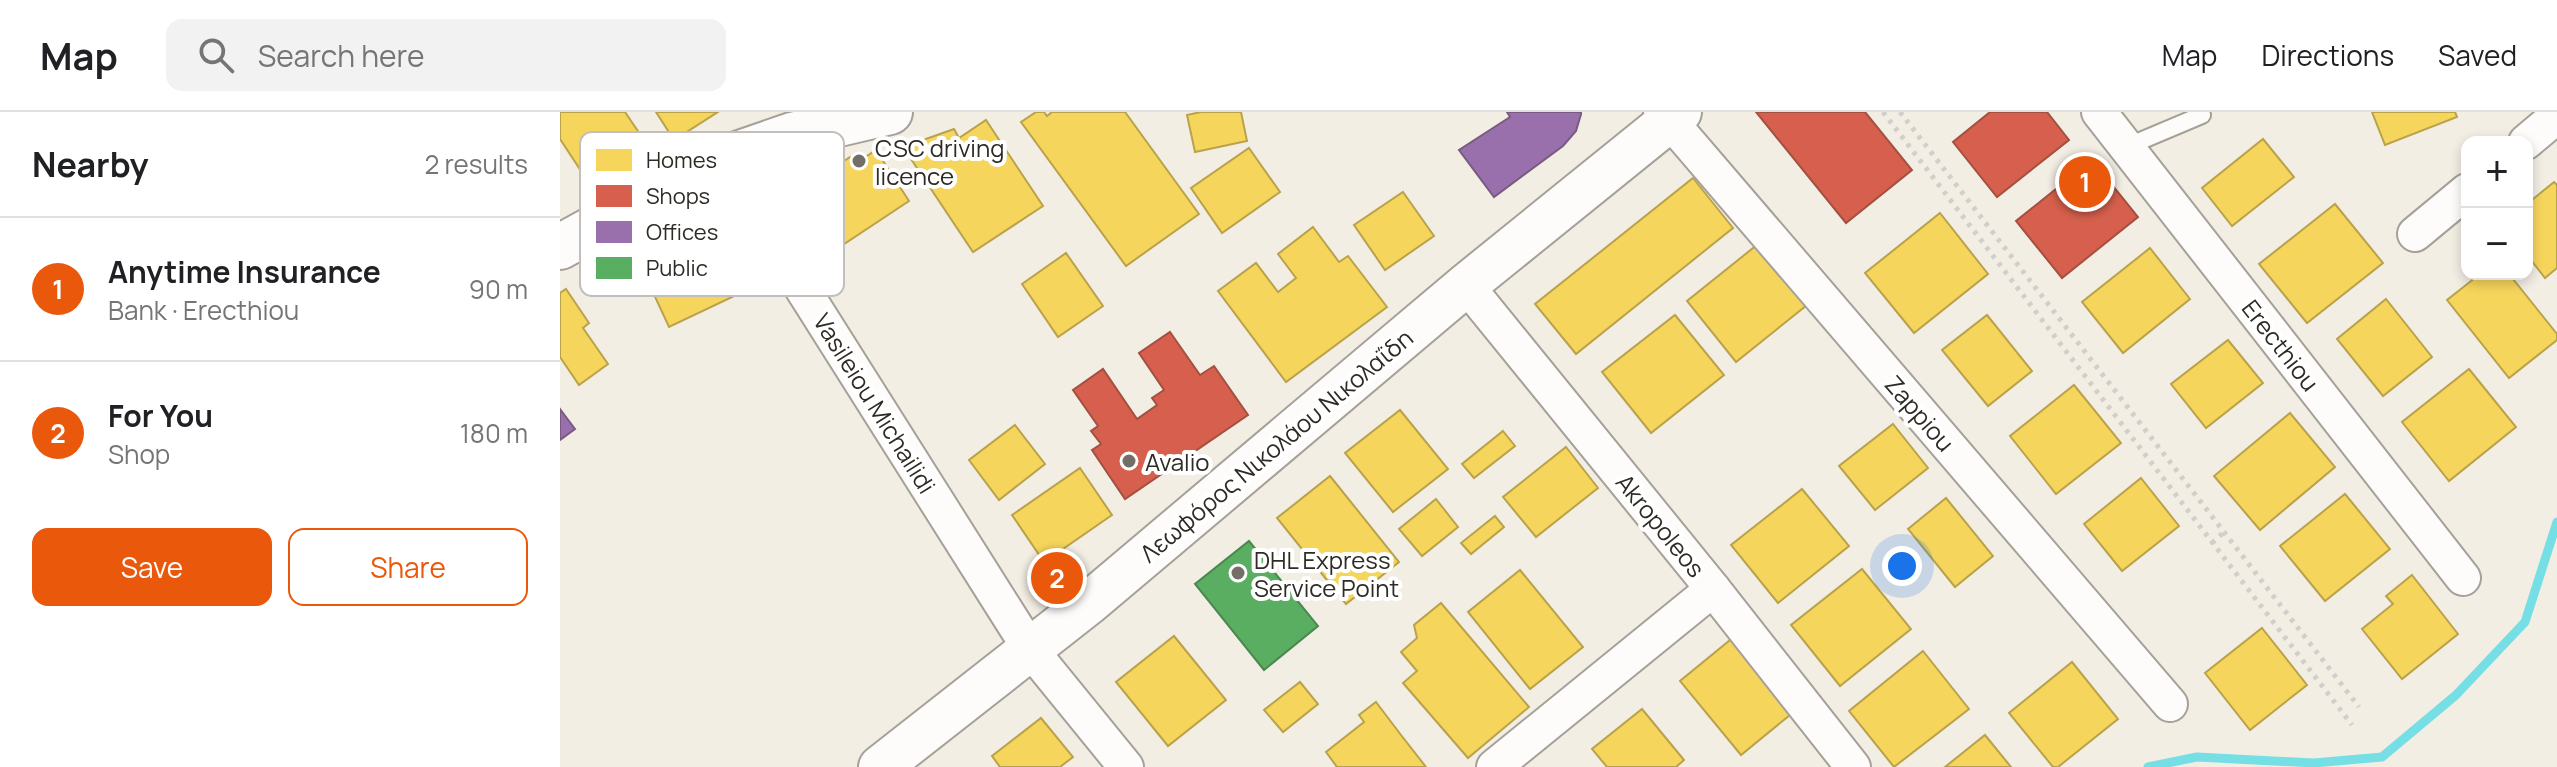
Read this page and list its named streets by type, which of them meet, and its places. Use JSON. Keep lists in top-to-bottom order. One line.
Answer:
{"streets":{"street":["Erecthiou","Vasileiou Michailidi","Zappiou","Λεωφόρος Νικολάου Νικολαΐδη","Akropoleos"]},"crossings":[["Vasileiou Michailidi","Λεωφόρος Νικολάου Νικολαΐδη"],["Zappiou","Λεωφόρος Νικολάου Νικολαΐδη"],["Λεωφόρος Νικολάου Νικολαΐδη","Akropoleos"]],"places":["CSC driving licence","Avalio","DHL Express Service Point"],"legend":["Homes","Shops","Offices","Public"],"page":{"header":"Map","search":"Search here","nav":["Map","Directions","Saved"],"heading":["Nearby","2 results"],"map_buttons":["+","−"],"pins":["1","2"],"list":[{"mark":"1","name":"Anytime Insurance","note":"Bank · Erecthiou","value":"90 m"},{"mark":"2","name":"For You","note":"Shop","value":"180 m"}],"buttons":["Save","Share"]}}
